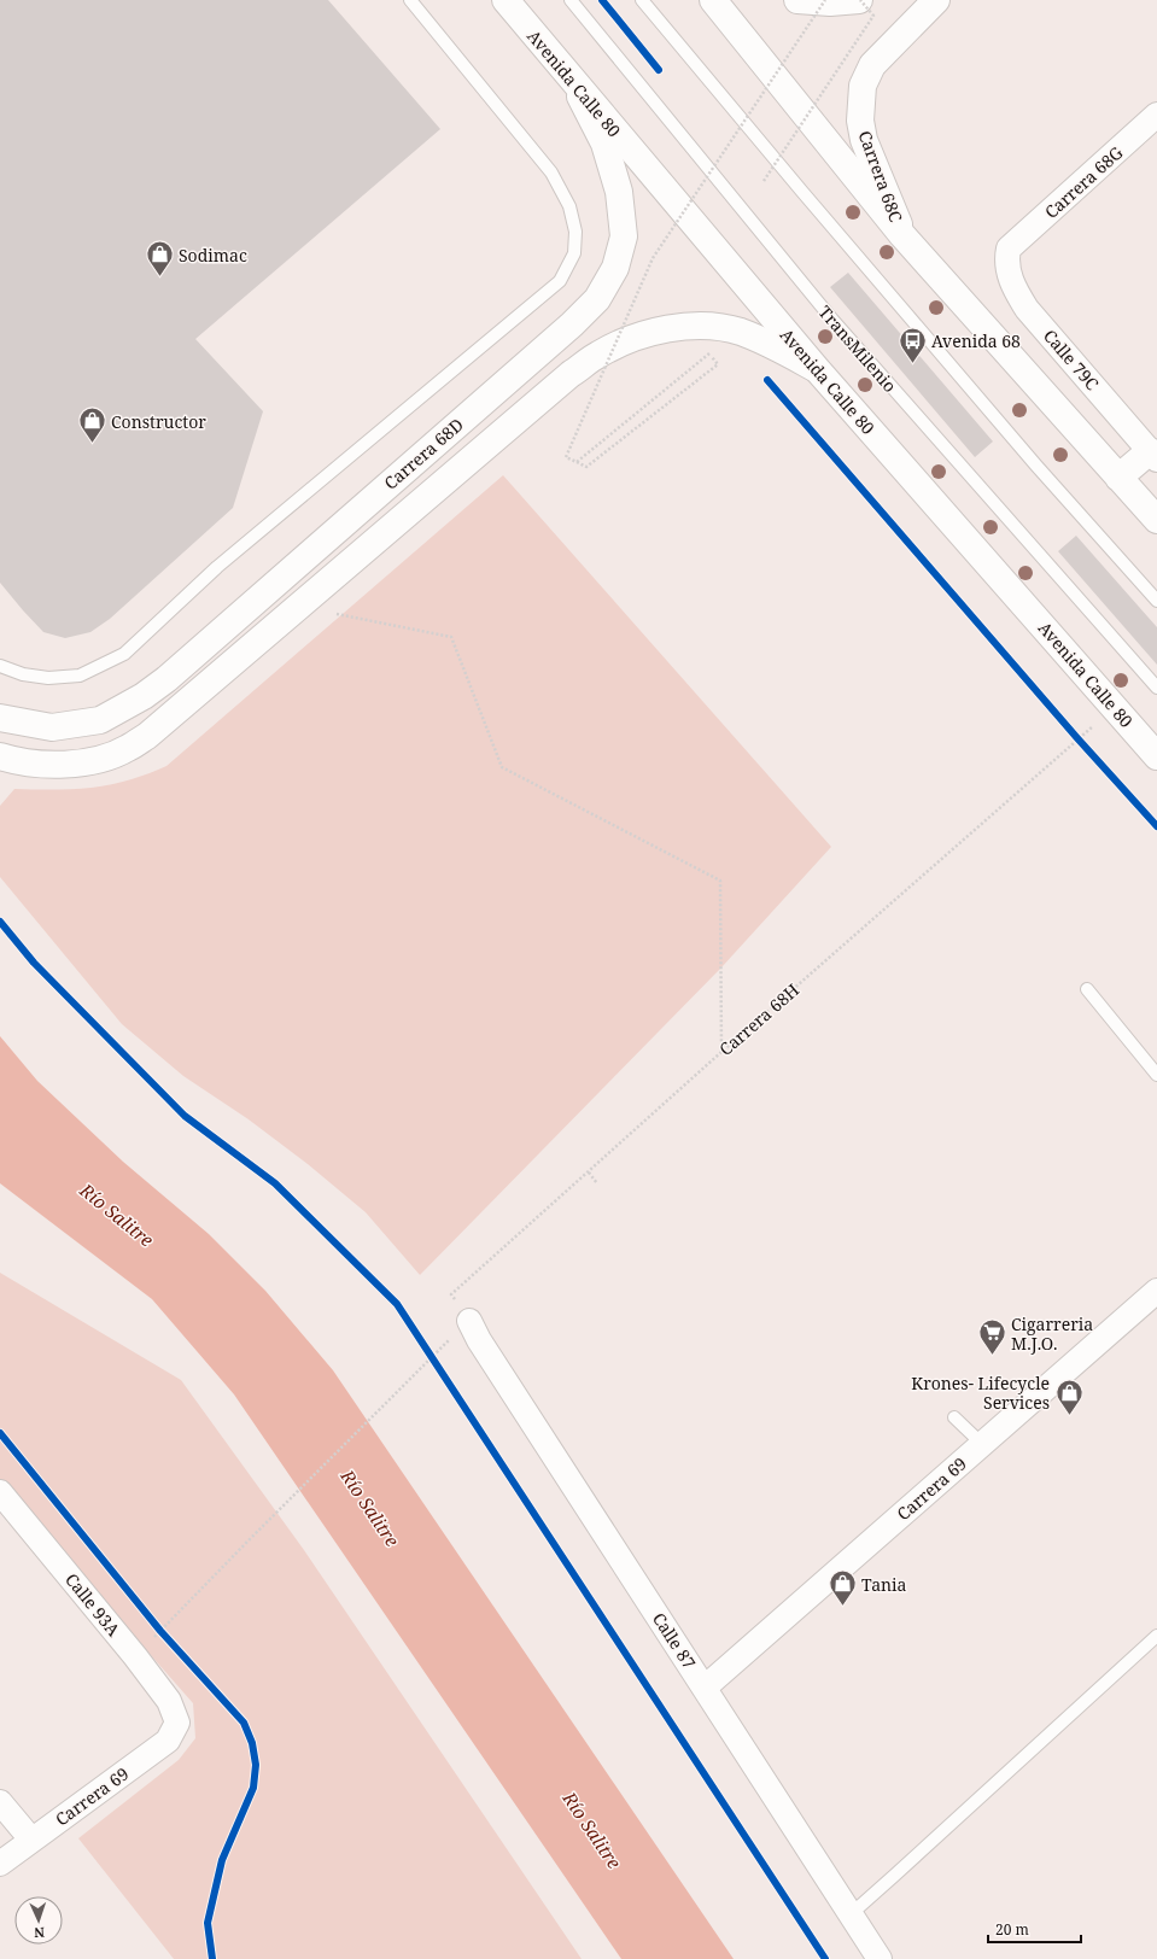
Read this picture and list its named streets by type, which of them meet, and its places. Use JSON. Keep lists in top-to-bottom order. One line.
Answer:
{"streets":{"main road":["Avenida Calle 80","Carrera 68C","Carrera 68D"],"street":["Carrera 68G","Calle 79C","Carrera 69","Calle 93A","Calle 87"],"lane":["TransMilenio"],"path":["Carrera 68H"]},"crossings":[["Avenida Calle 80","Carrera 68D"],["Carrera 68G","Calle 79C"],["Carrera 68H","Calle 87"],["Carrera 69","Calle 93A"],["Carrera 69","Calle 87"]],"water":["Río Salitre"],"places":{"shop":["Sodimac","Constructor","Krones- Lifecycle Services","Tania"],"bus stop":["Avenida 68"],"supermarket":["Cigarreria M.J.O."]},"scale_bar":"20 m","north":"bottom"}
